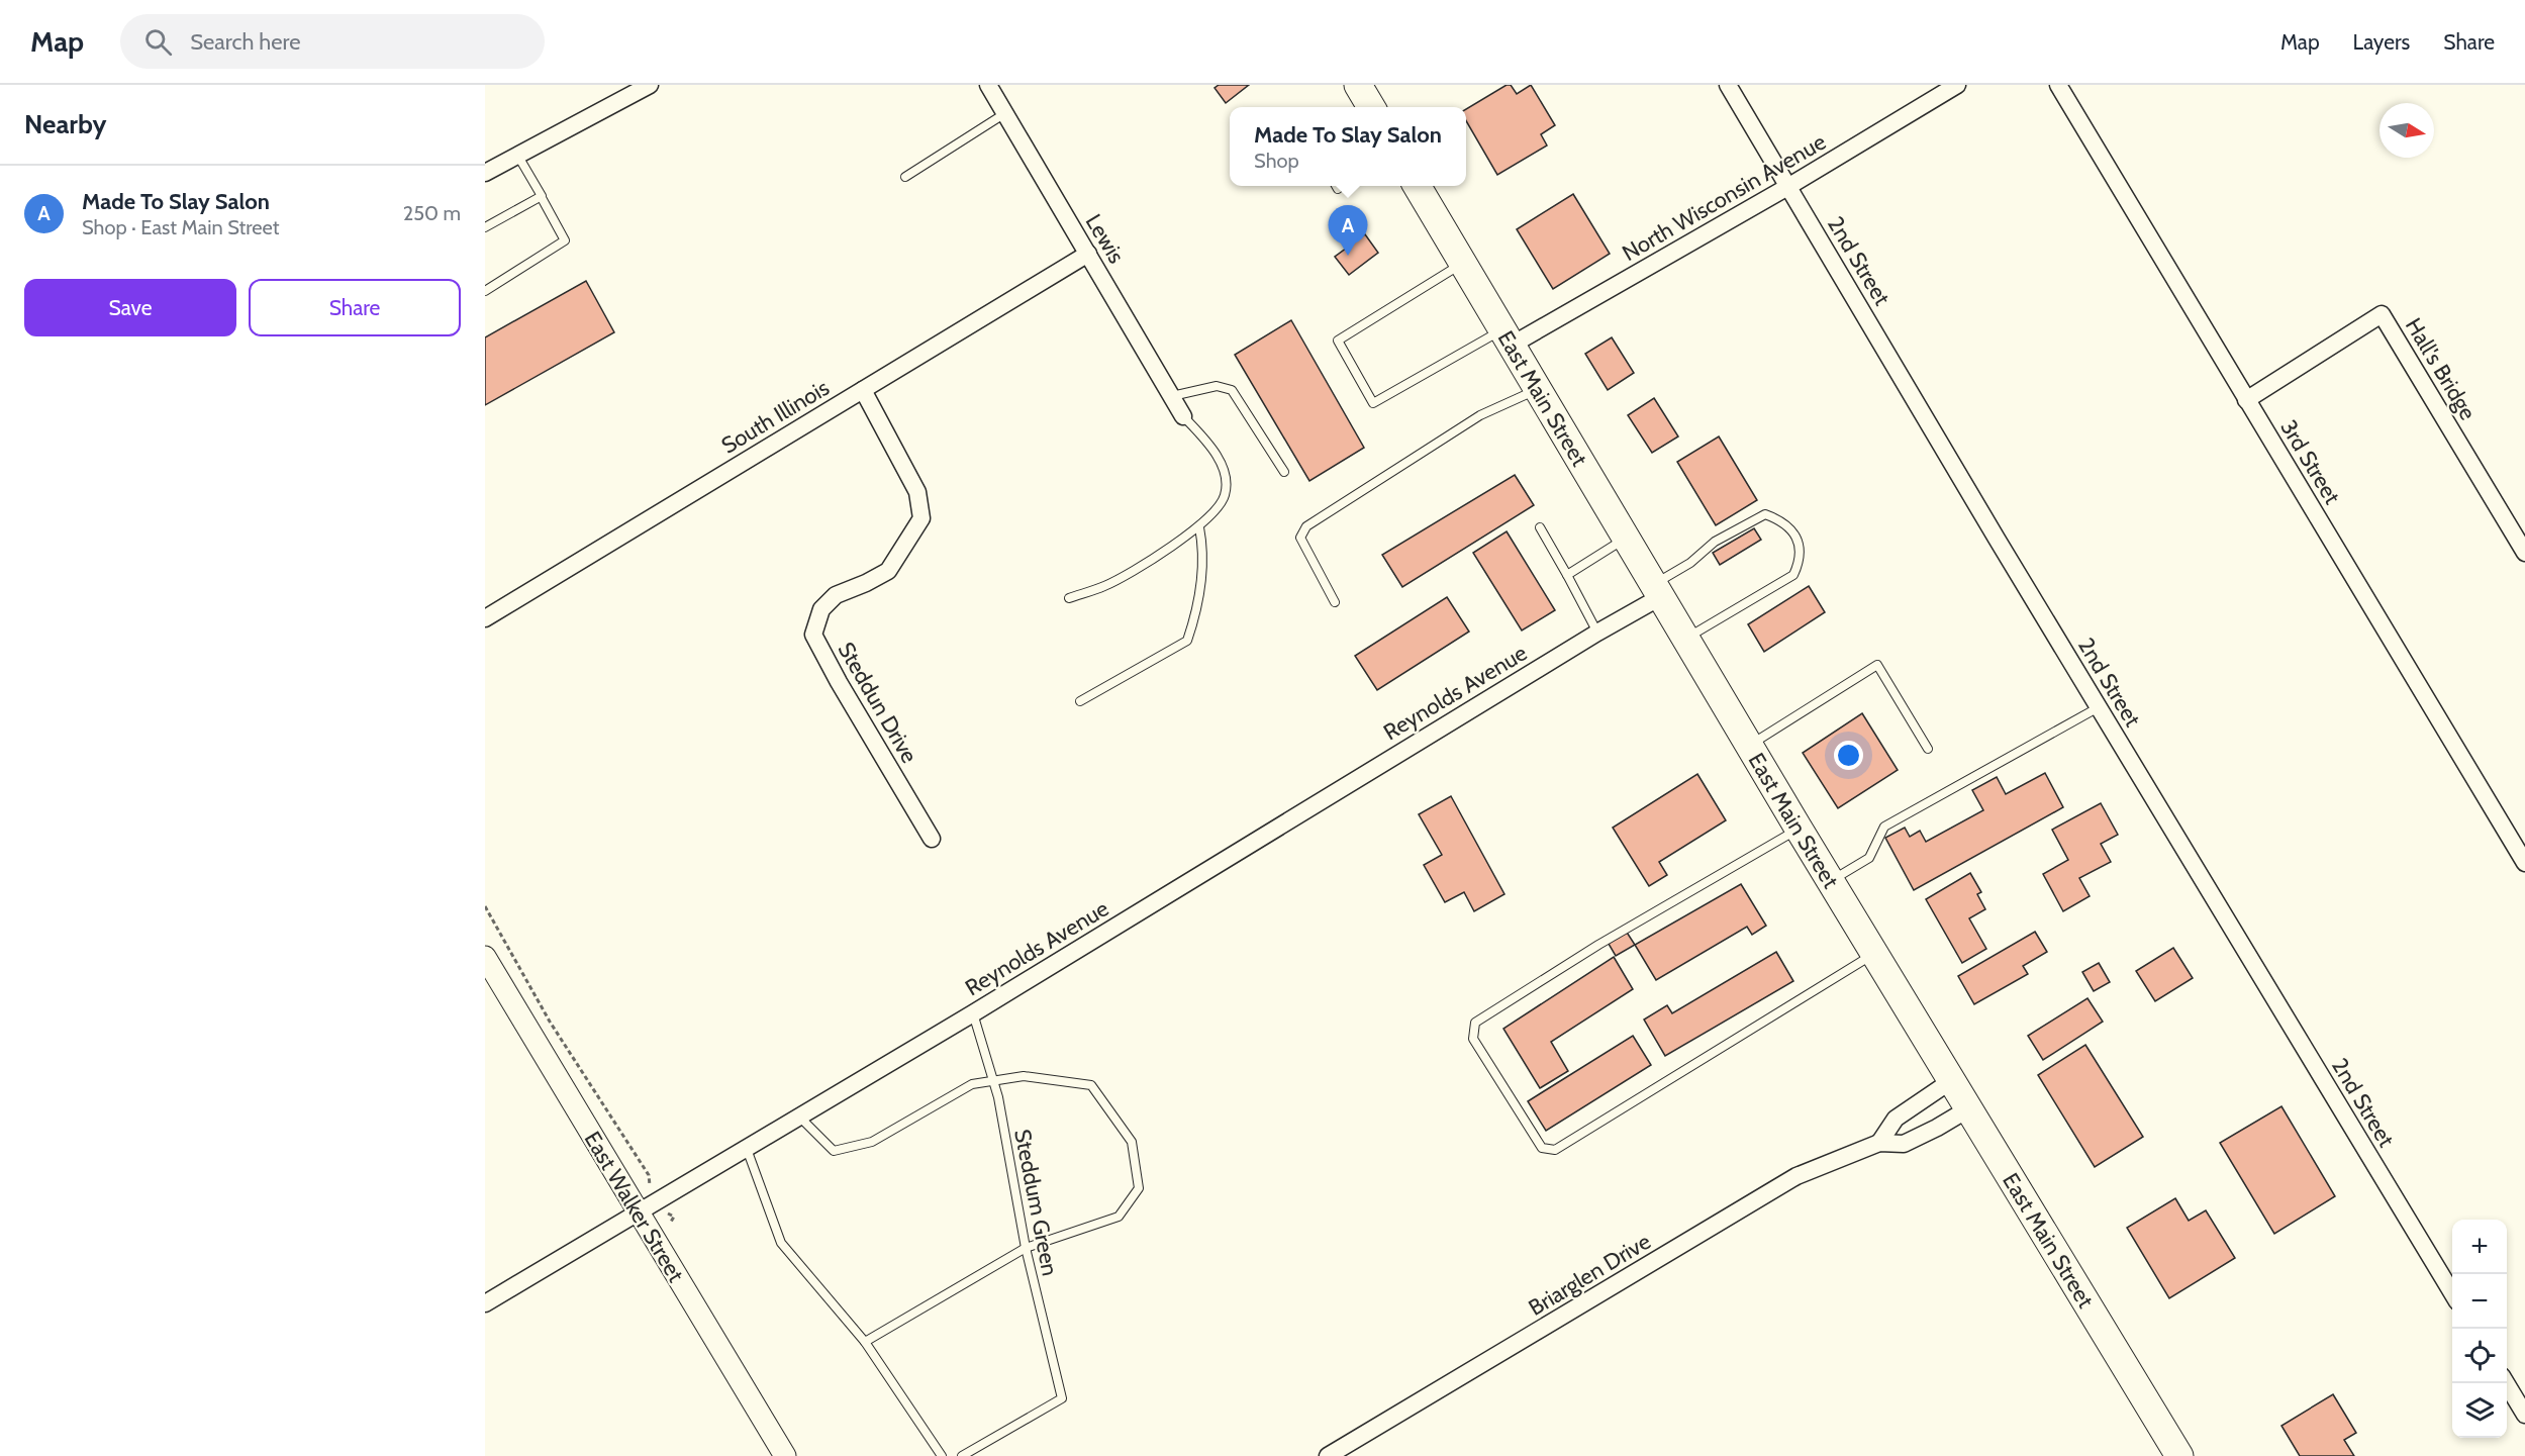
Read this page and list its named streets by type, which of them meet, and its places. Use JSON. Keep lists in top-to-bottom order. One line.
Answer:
{"streets":{"main road":["East Main Street"],"street":["North Wisconsin Avenue","Lewis","2nd Street","Hall's Bridge","South Illinois","3rd Street","Reynolds Avenue","Steddun Drive","East Walker Street","Briarglen Drive"],"lane":["Steddum Green"]},"crossings":[["North Wisconsin Avenue","2nd Street"],["North Wisconsin Avenue","East Main Street"],["Lewis","South Illinois"],["Hall's Bridge","3rd Street"],["East Main Street","Reynolds Avenue"],["East Main Street","Briarglen Drive"],["South Illinois","Steddun Drive"],["Reynolds Avenue","Steddum Green"],["Reynolds Avenue","East Walker Street"]],"north":"right","page":{"header":"Map","search":"Search here","nav":["Map","Layers","Share"],"heading":"Nearby","popup":["Made To Slay Salon","Shop"],"list":[{"mark":"A","name":"Made To Slay Salon","note":"Shop · East Main Street","value":"250 m"}],"pins":"A","buttons":["Save","Share"],"map_buttons":["+","−"]}}
